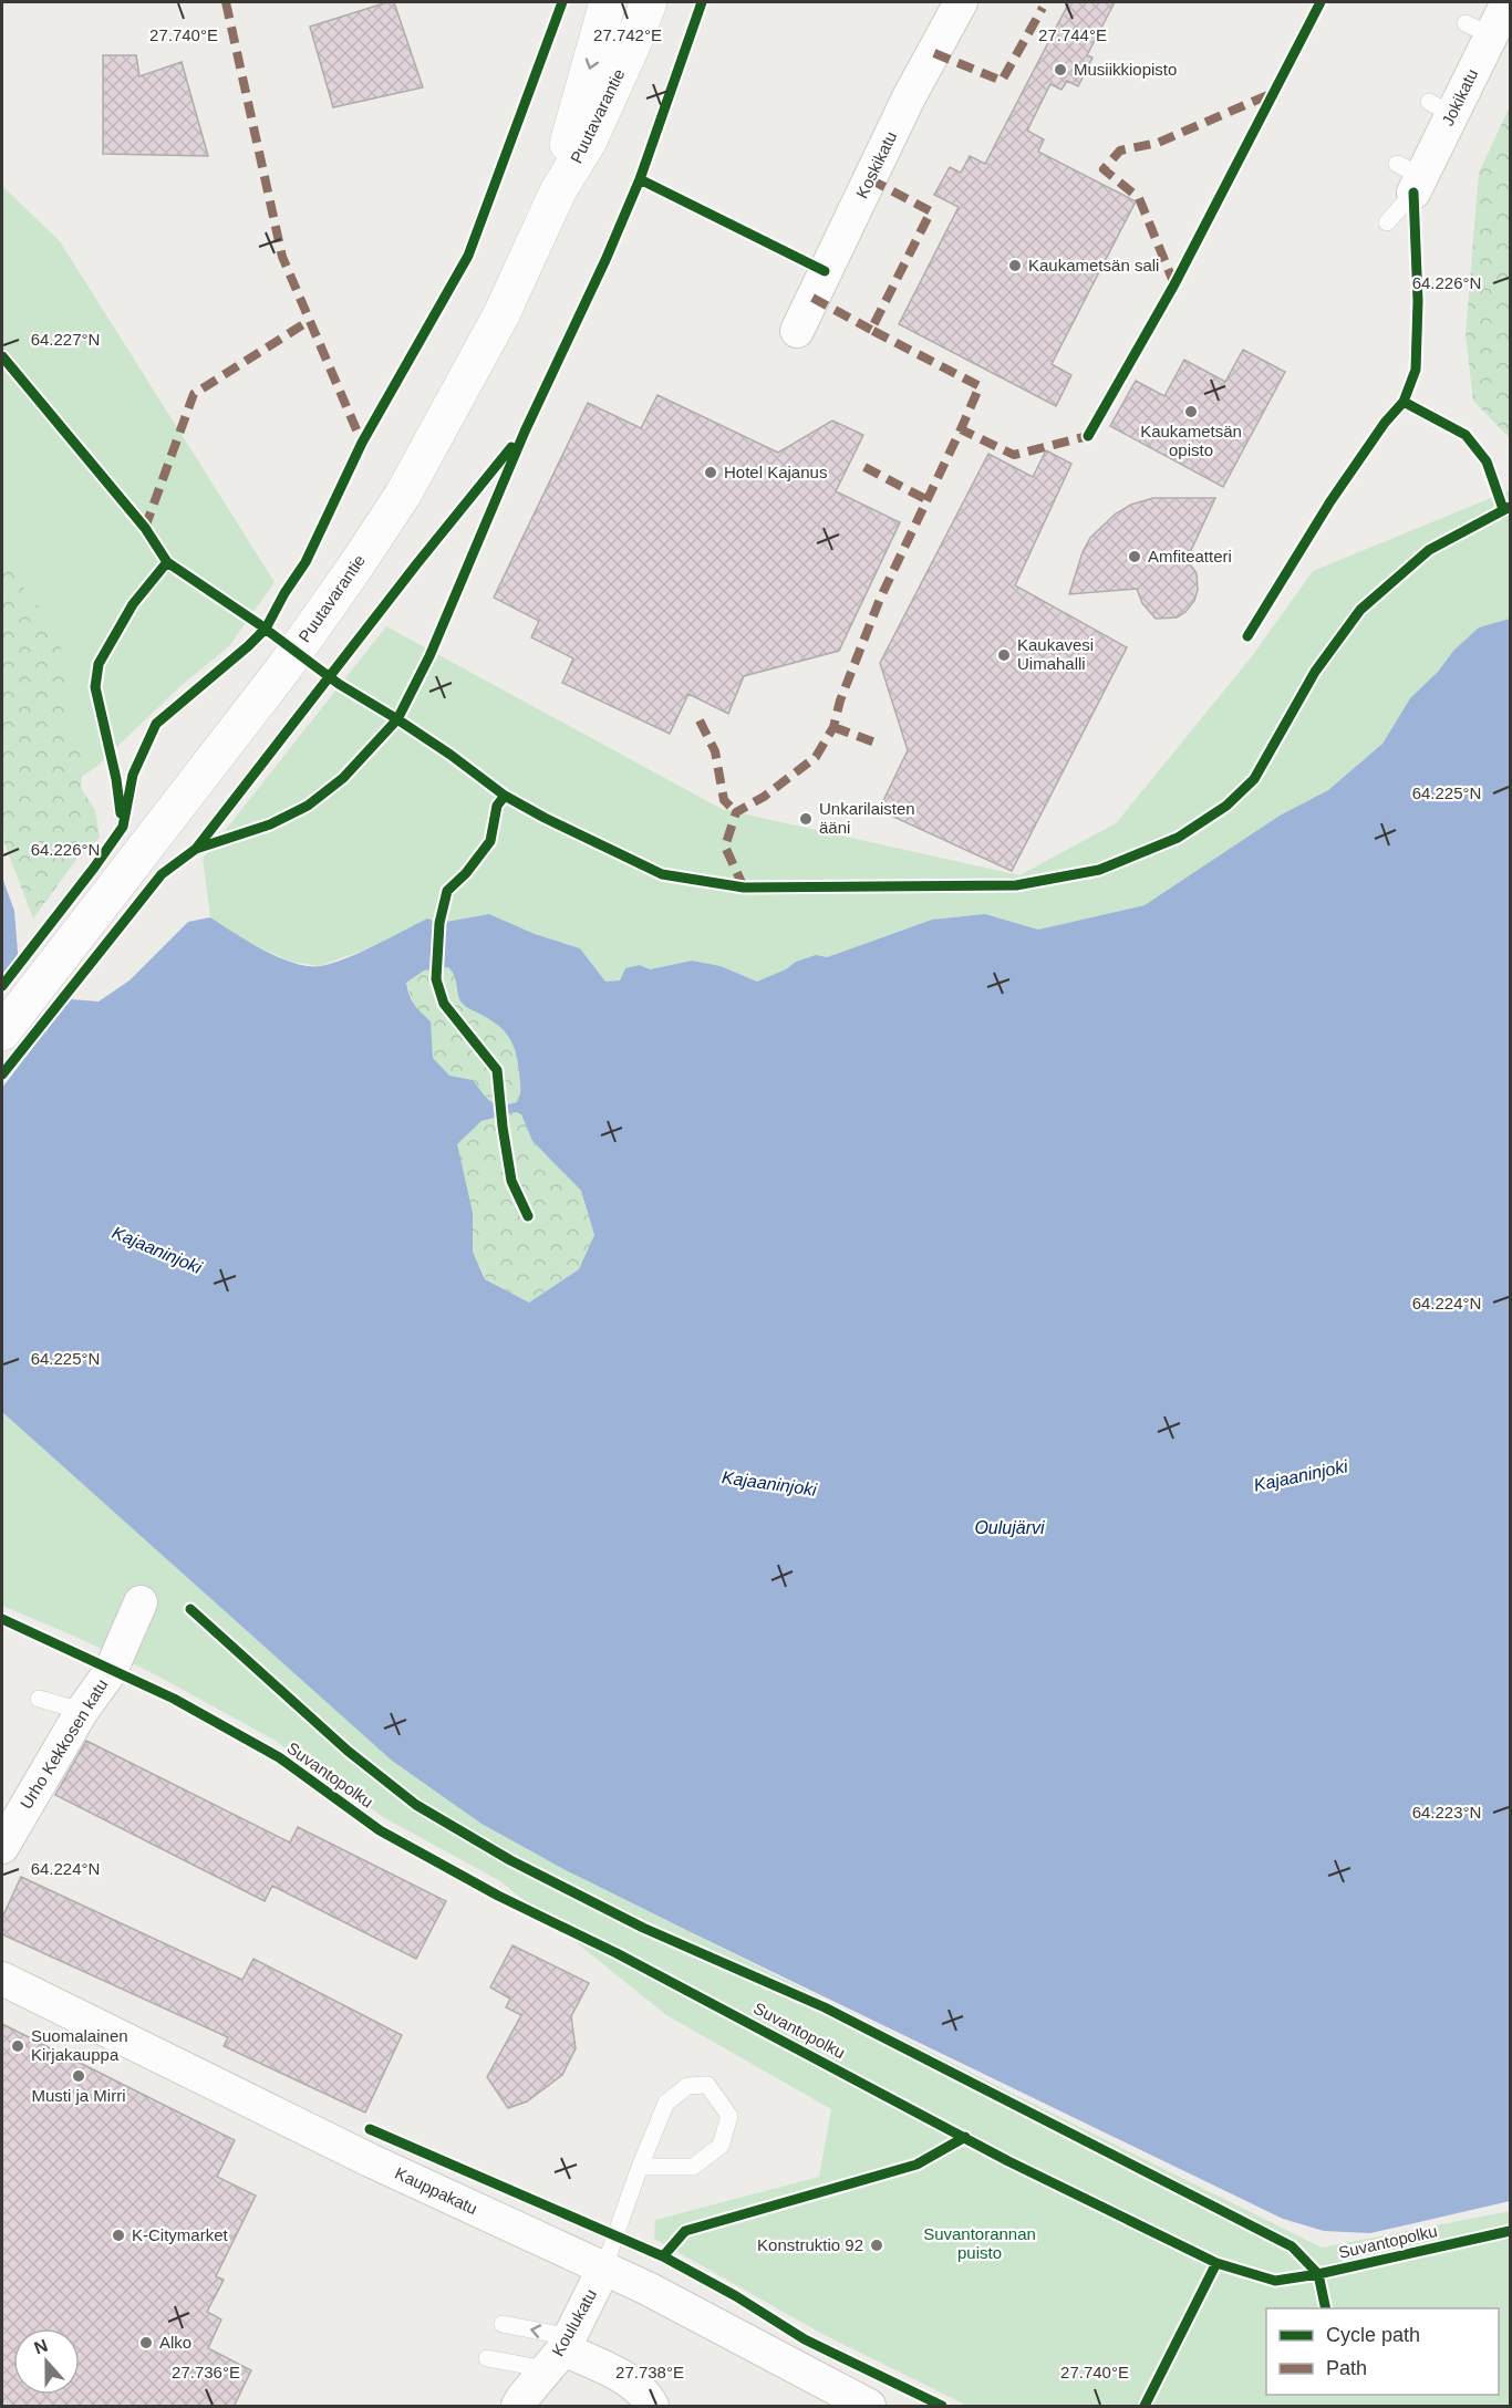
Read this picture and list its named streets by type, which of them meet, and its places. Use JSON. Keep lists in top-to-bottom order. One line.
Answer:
{"streets":{"main road":["Puutavarantie"],"street":["Jokikatu","Koskikatu","Urho Kekkosen katu","Kauppakatu","Koulukatu"],"cycle path":["Suvantopolku"]},"crossings":[["Kauppakatu","Koulukatu"]],"water":["Kajaaninjoki","Oulujärvi"],"parks":["Suvantorannan puisto"],"places":["Musiikkiopisto","Kaukametsän sali","Kaukametsän opisto","Hotel Kajanus","Amfiteatteri","Kaukavesi Uimahalli","Unkarilaisten ääni","Suomalainen Kirjakauppa","Musti ja Mirri","K-Citymarket","Konstruktio 92","Alko"],"legend":["Cycle path","Path"],"north":"top","coordinates":["27.740°E","27.742°E","27.744°E","64.226°N","64.227°N","64.225°N","64.224°N","64.223°N","27.736°E","27.738°E"]}
